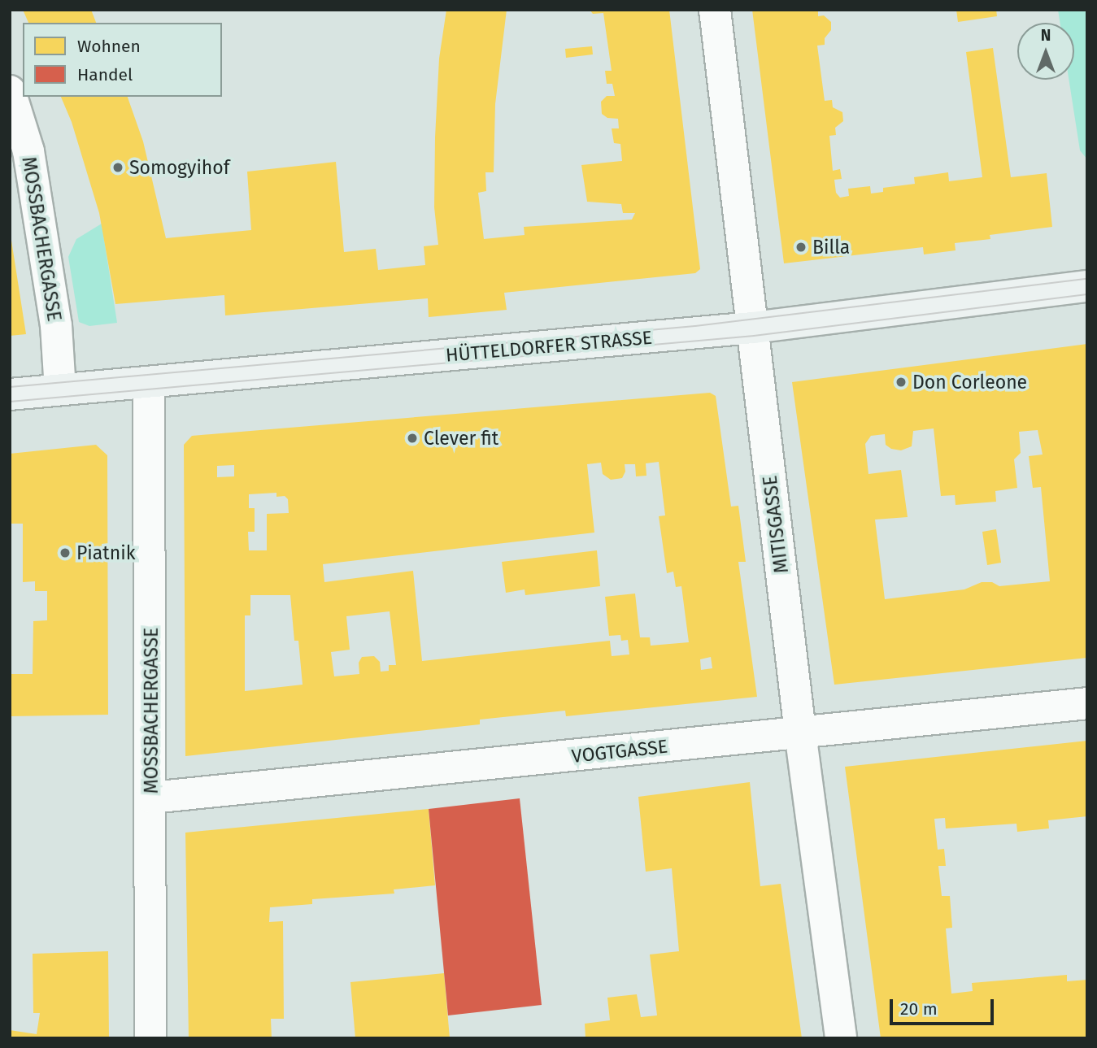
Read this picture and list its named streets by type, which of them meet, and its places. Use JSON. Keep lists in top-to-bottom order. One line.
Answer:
{"streets":{"main road":["HÜTTELDORFER STRASSE"],"street":["MOSSBACHERGASSE","MITISGASSE","VOGTGASSE"]},"crossings":[["MOSSBACHERGASSE","HÜTTELDORFER STRASSE"],["MOSSBACHERGASSE","VOGTGASSE"],["HÜTTELDORFER STRASSE","MITISGASSE"],["MITISGASSE","VOGTGASSE"]],"places":["Somogyihof","Billa","Don Corleone","Clever fit","Piatnik"],"legend":["Wohnen","Handel"],"scale_bar":"20 m","north":"top"}
